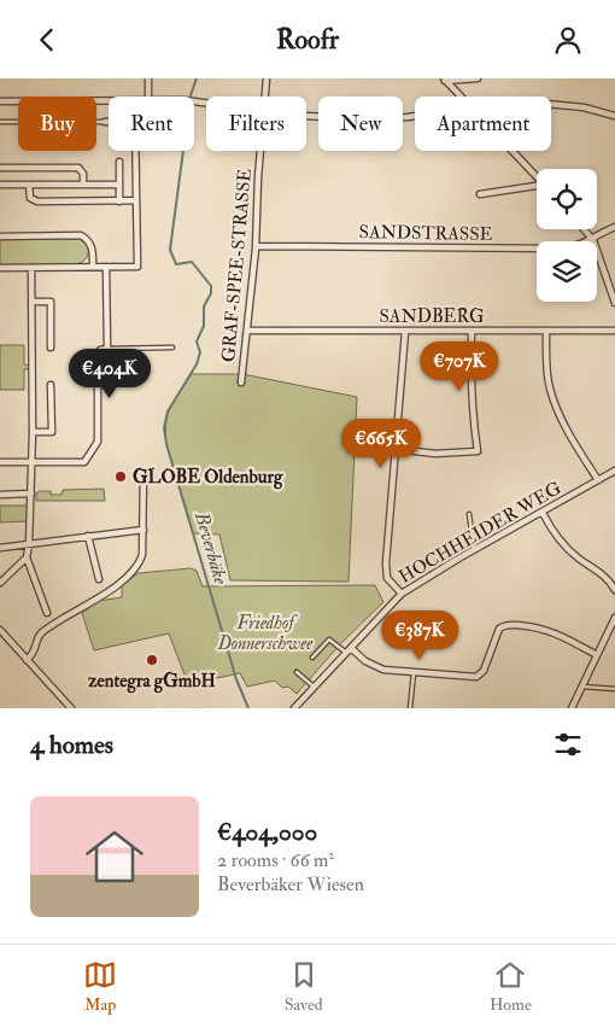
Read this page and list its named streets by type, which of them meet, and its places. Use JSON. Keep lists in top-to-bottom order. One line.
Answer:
{"streets":{"street":["SANDSTRASSE","GRAF-SPEE-STRASSE","SANDBERG","HOCHHEIDER WEG"]},"crossings":[["SANDSTRASSE","GRAF-SPEE-STRASSE"],["GRAF-SPEE-STRASSE","SANDBERG"]],"water":["Beverbäke"],"parks":["Friedhof Donnerschwee"],"places":["GLOBE Oldenburg","zentegra gGmbH"],"page":{"header":"Roofr","chip":["Buy","Rent","Filters","New","Apartment"],"price":["€707K","€404K","€665K","€387K"],"heading":"4 homes","list":[{"name":"€404,000","note":"2 rooms · 66 m² · Beverbäker Wiesen"}],"tabs":["Map","Saved","Home"]}}
